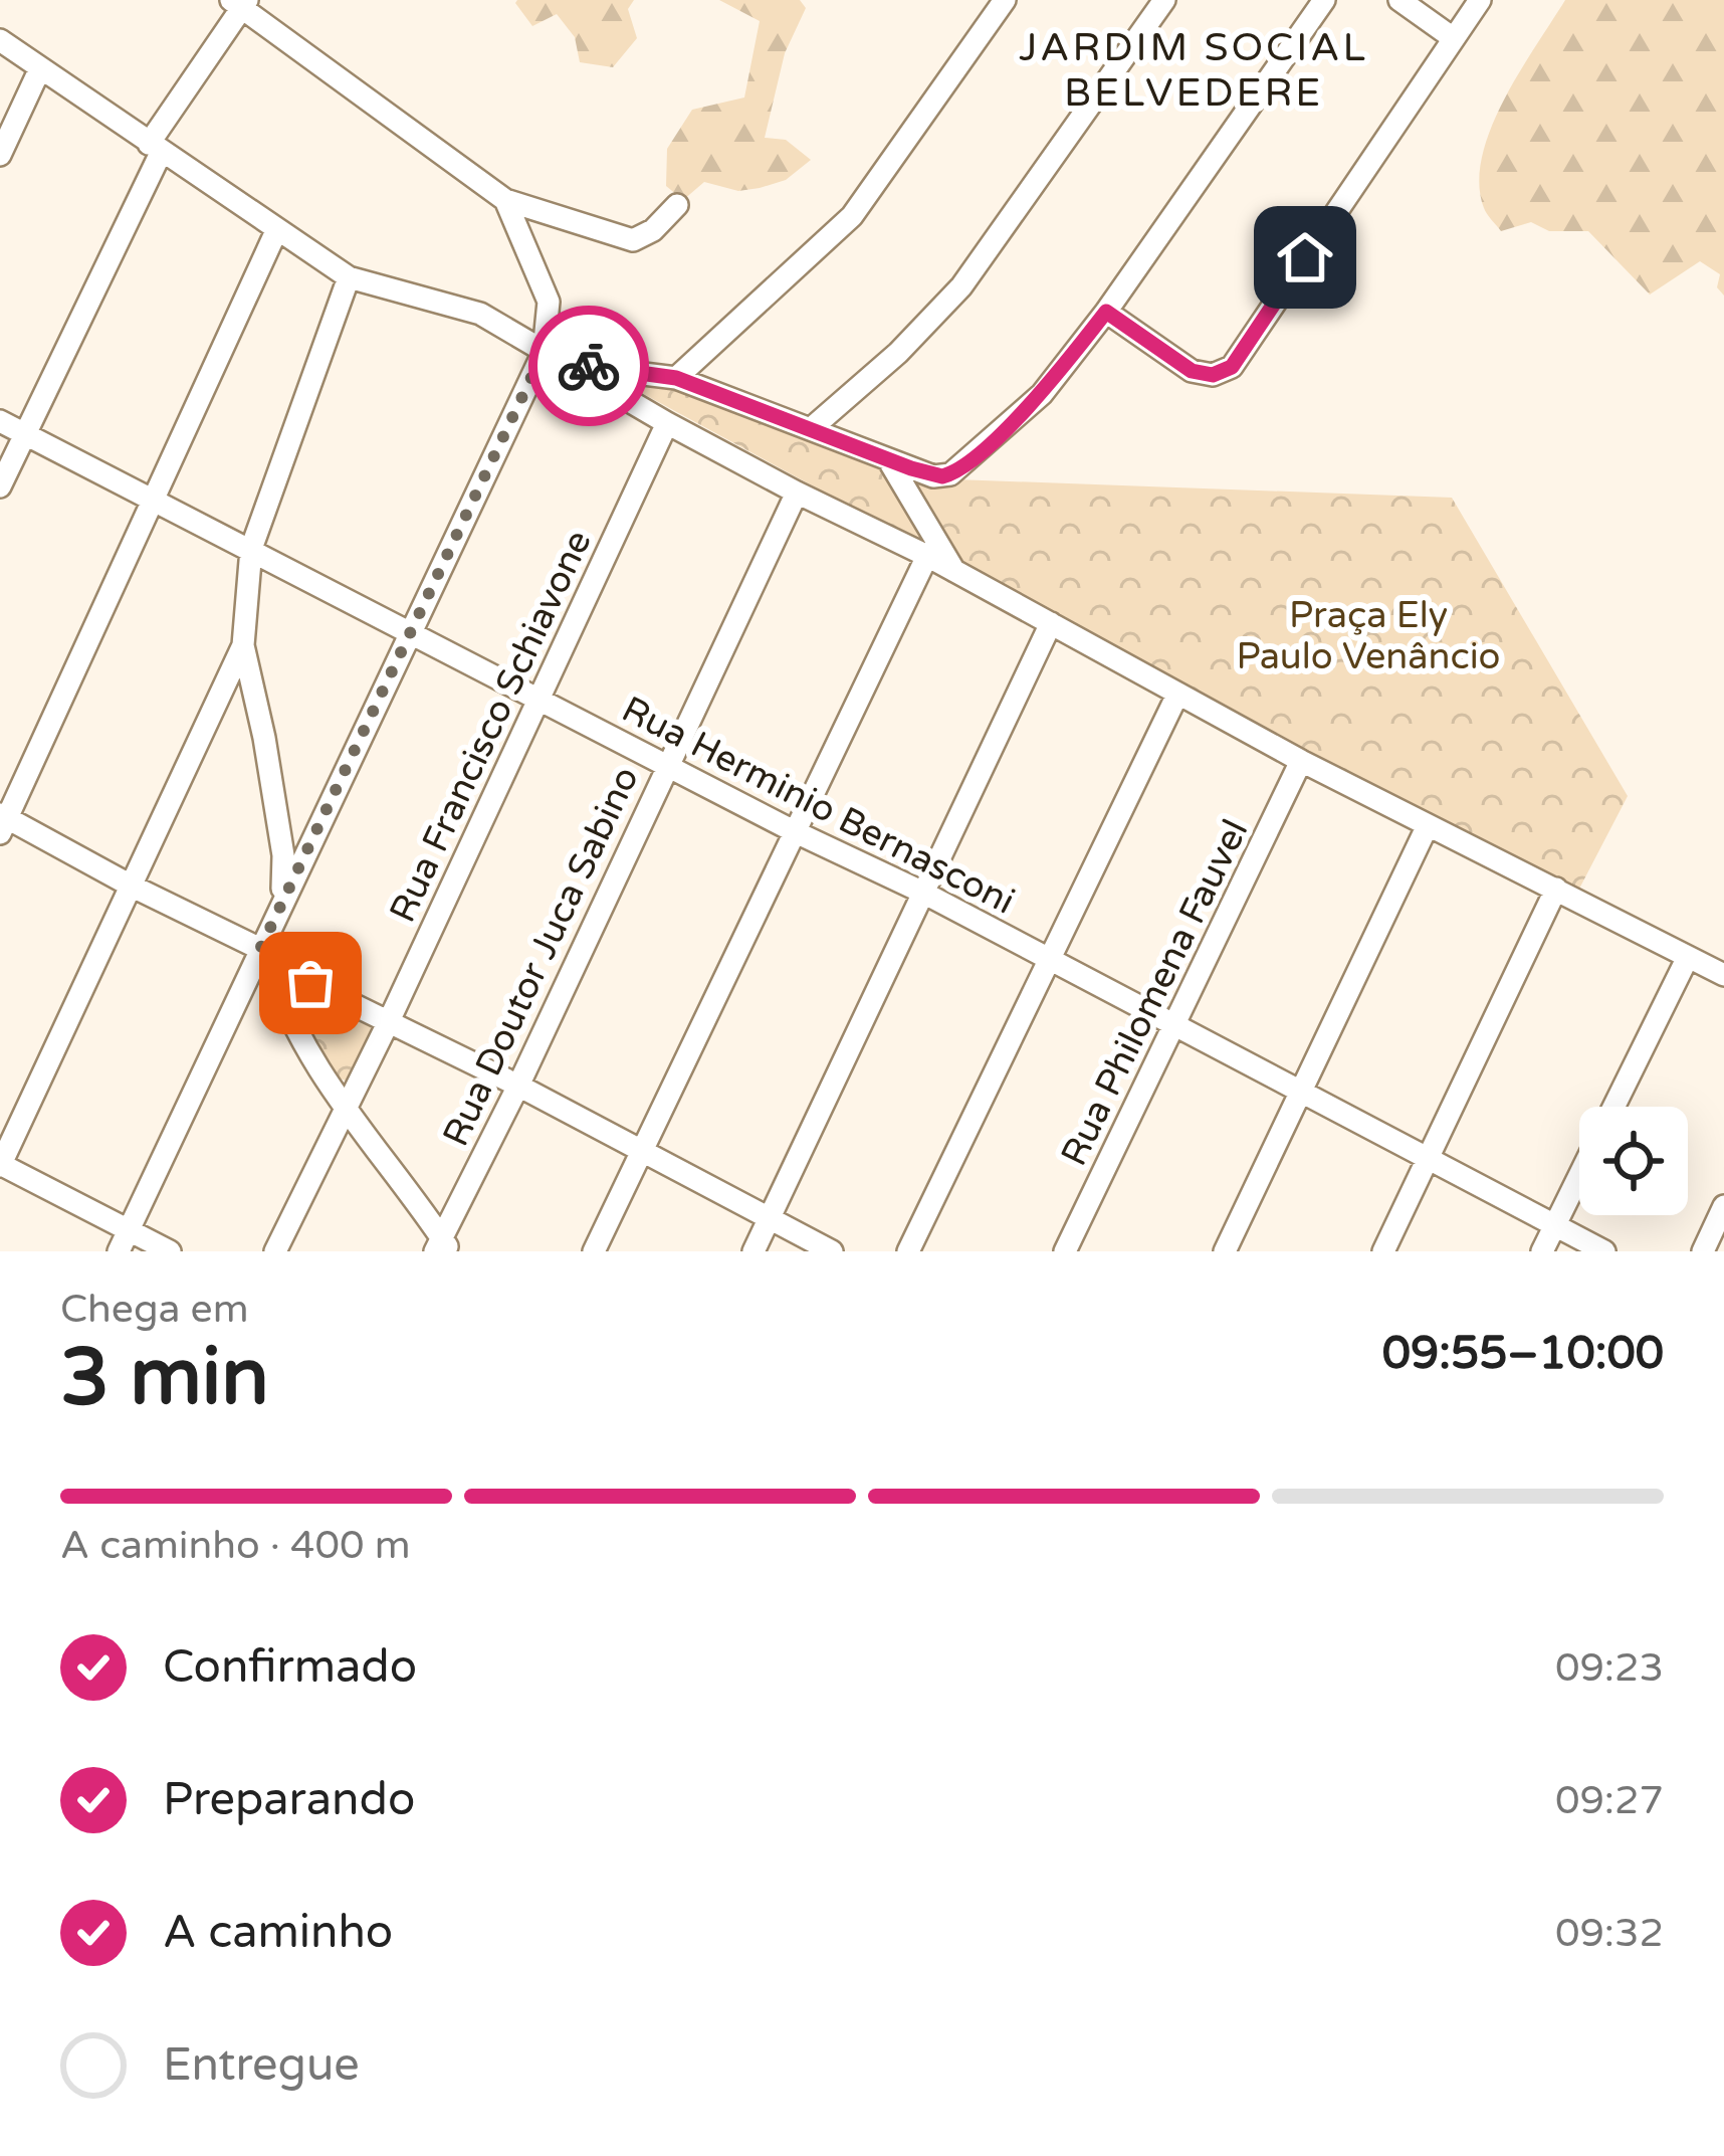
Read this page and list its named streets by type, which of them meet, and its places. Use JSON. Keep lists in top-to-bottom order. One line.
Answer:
{"streets":{"street":["Rua Francisco Schiavone","Rua Herminio Bernasconi","Rua Doutor Juca Sabino","Rua Philomena Fauvel"]},"crossings":[["Rua Francisco Schiavone","Rua Herminio Bernasconi"],["Rua Herminio Bernasconi","Rua Doutor Juca Sabino"],["Rua Herminio Bernasconi","Rua Philomena Fauvel"]],"districts":["JARDIM SOCIAL BELVEDERE"],"parks":["Praça Ely Paulo Venâncio"],"page":{"heading":["3 min","Chega em","09:55–10:00"],"bar":"A caminho · 400 m","list":[["Confirmado","09:23"],["Preparando","09:27"],["A caminho","09:32"],"Entregue"]}}
